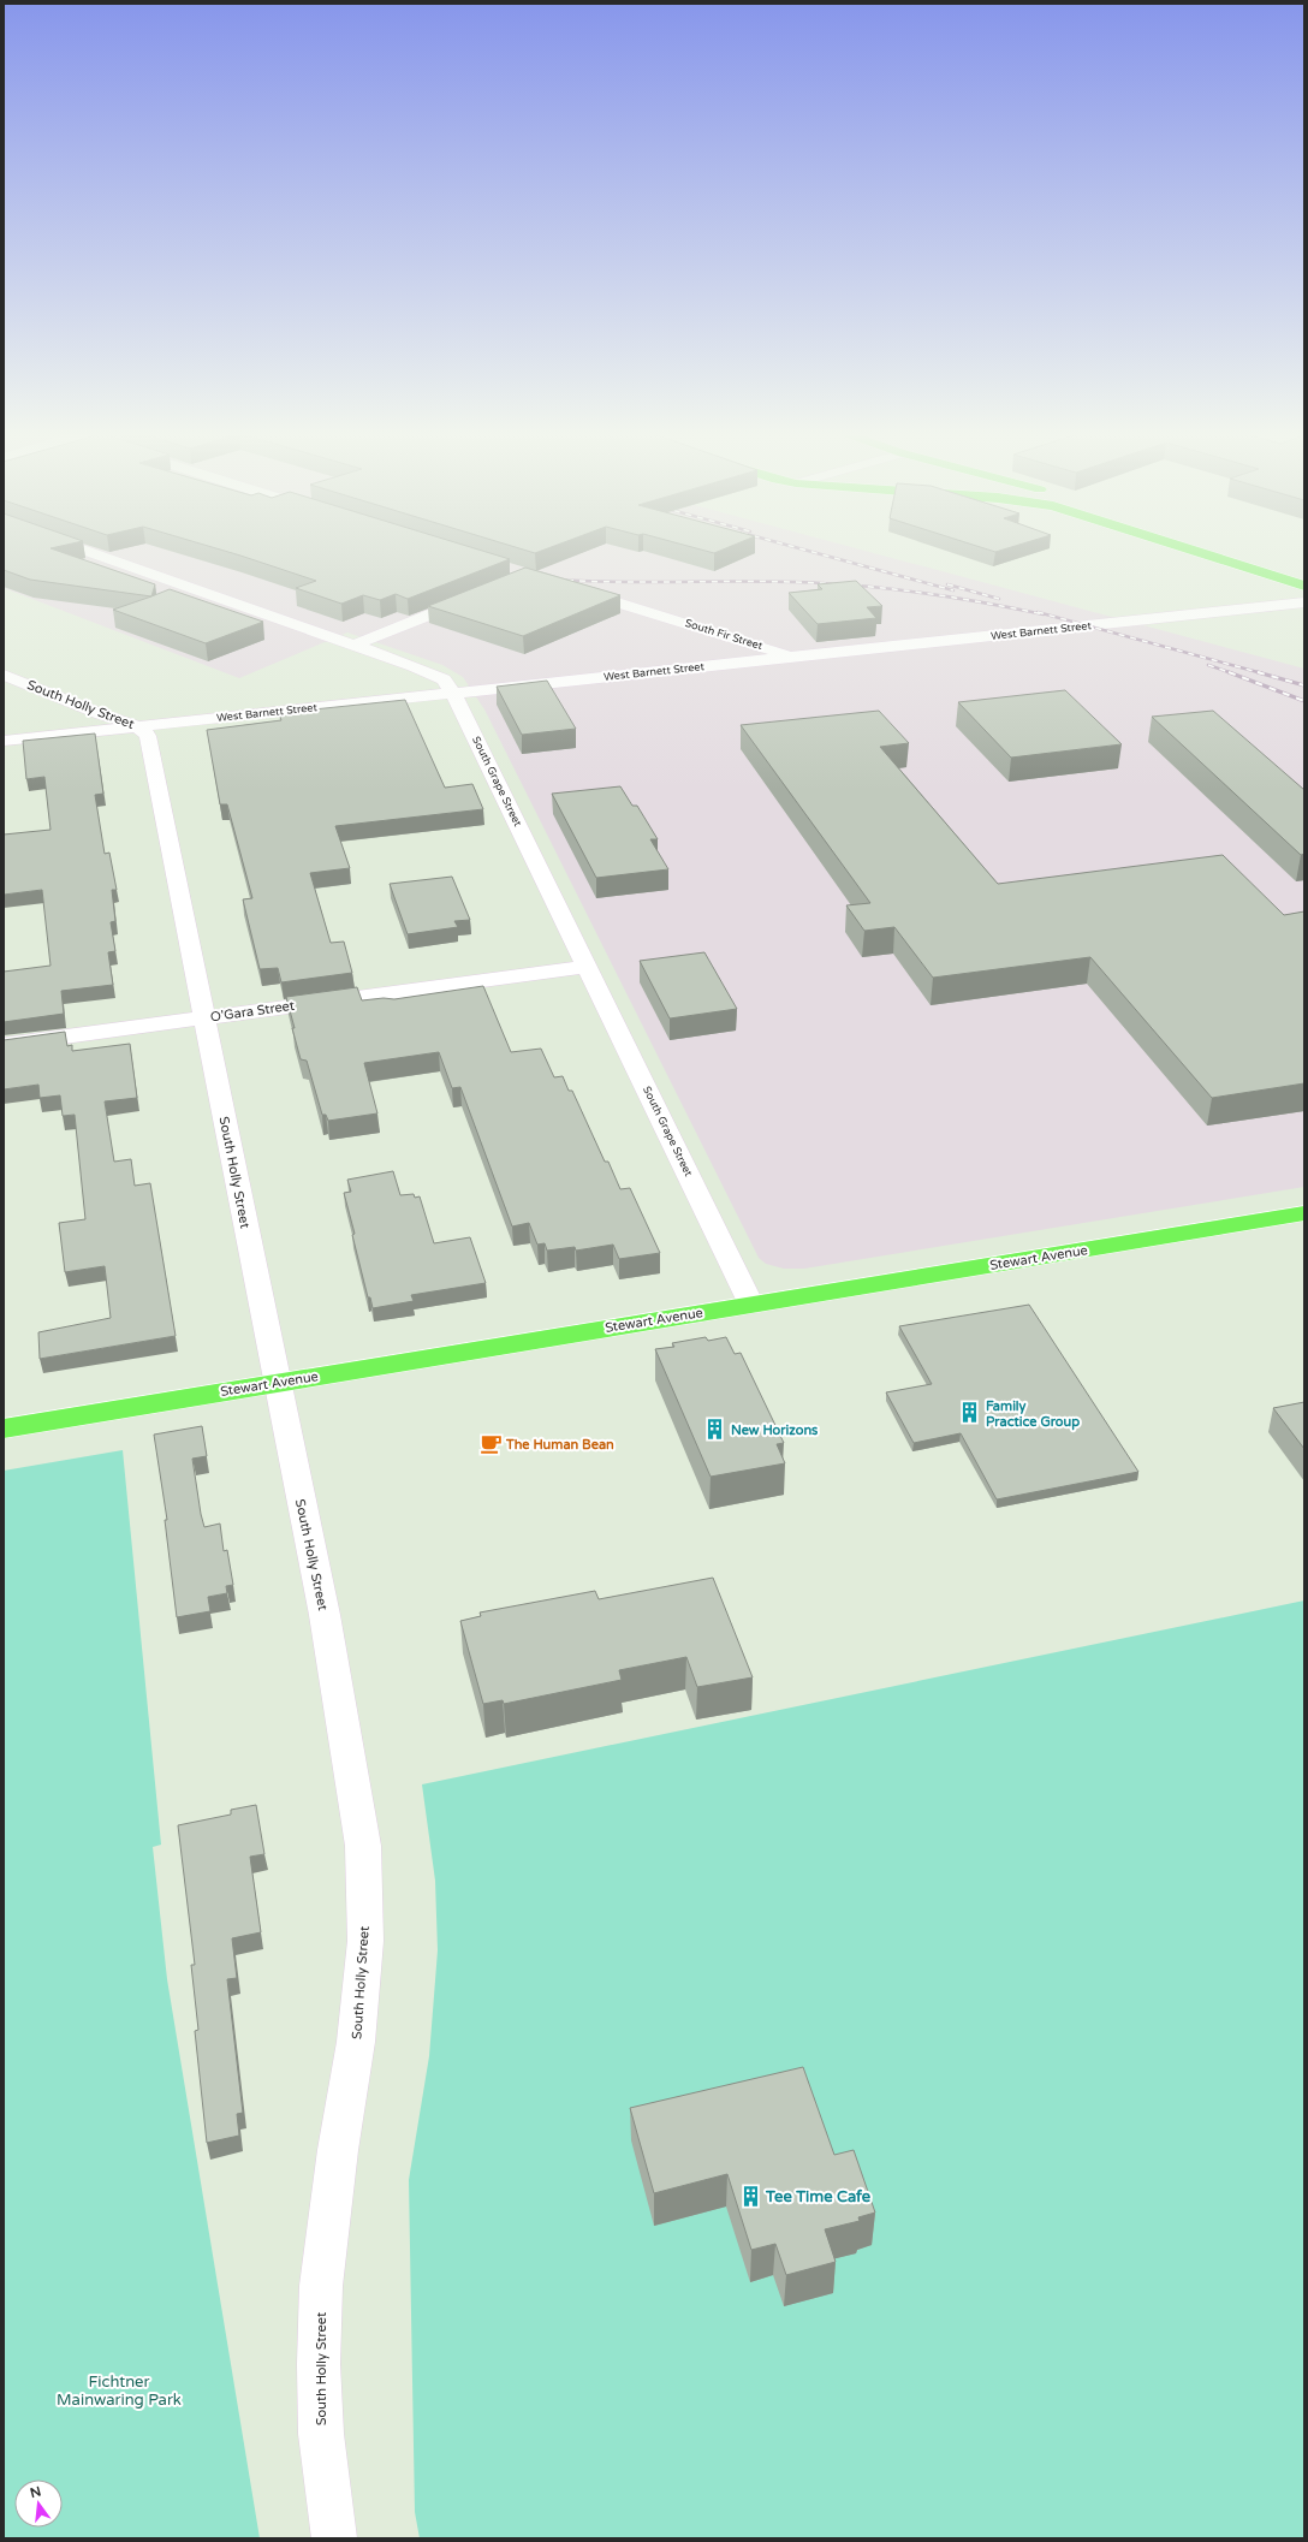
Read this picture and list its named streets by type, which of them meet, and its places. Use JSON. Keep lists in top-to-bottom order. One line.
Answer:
{"streets":{"main road":["Stewart Avenue"],"street":["West Barnett Street","South Fir Street","South Holly Street","South Grape Street","O'Gara Street"]},"crossings":[["West Barnett Street","South Fir Street"],["West Barnett Street","South Holly Street"],["West Barnett Street","South Grape Street"],["South Holly Street","O'Gara Street"],["South Holly Street","Stewart Avenue"],["South Grape Street","O'Gara Street"],["South Grape Street","Stewart Avenue"]],"parks":["Fichtner Mainwaring Park"],"places":{"building":["Family Practice Group","New Horizons","Tee Time Cafe"],"cafe":["The Human Bean"]},"north":"top"}
